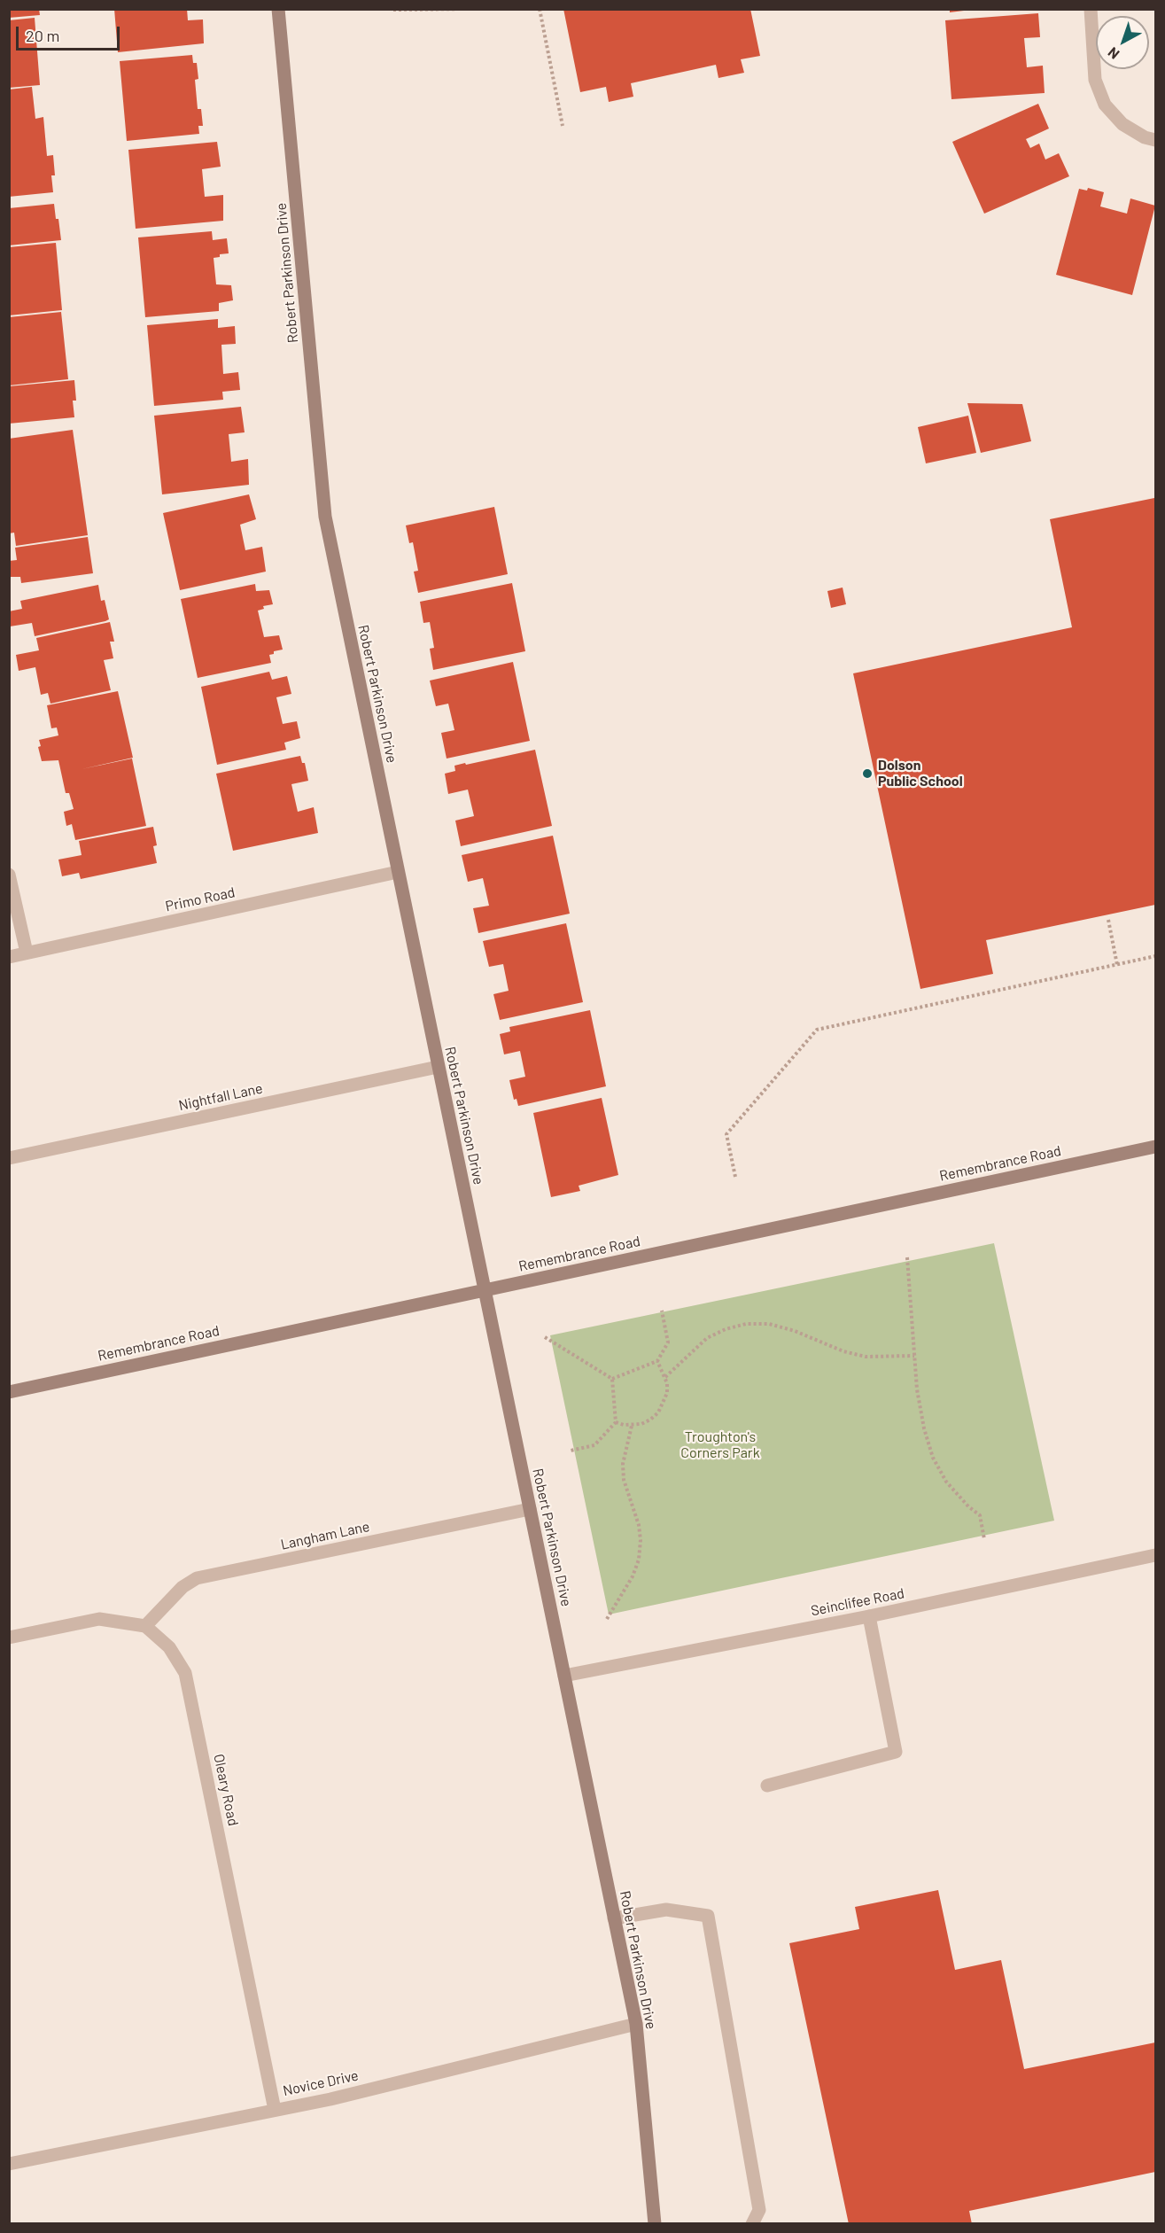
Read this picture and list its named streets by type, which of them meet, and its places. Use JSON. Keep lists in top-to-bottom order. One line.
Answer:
{"streets":{"street":["Robert Parkinson Drive","Primo Road","Nightfall Lane","Remembrance Road","Langham Lane","Seinclifee Road","Oleary Road","Novice Drive"]},"crossings":[["Robert Parkinson Drive","Primo Road"],["Robert Parkinson Drive","Nightfall Lane"],["Robert Parkinson Drive","Remembrance Road"],["Robert Parkinson Drive","Langham Lane"],["Robert Parkinson Drive","Seinclifee Road"],["Robert Parkinson Drive","Novice Drive"],["Langham Lane","Oleary Road"],["Oleary Road","Novice Drive"]],"parks":["Troughton's Corners Park"],"places":["Dolson Public School"],"scale_bar":"20 m","north":"bottom left"}
